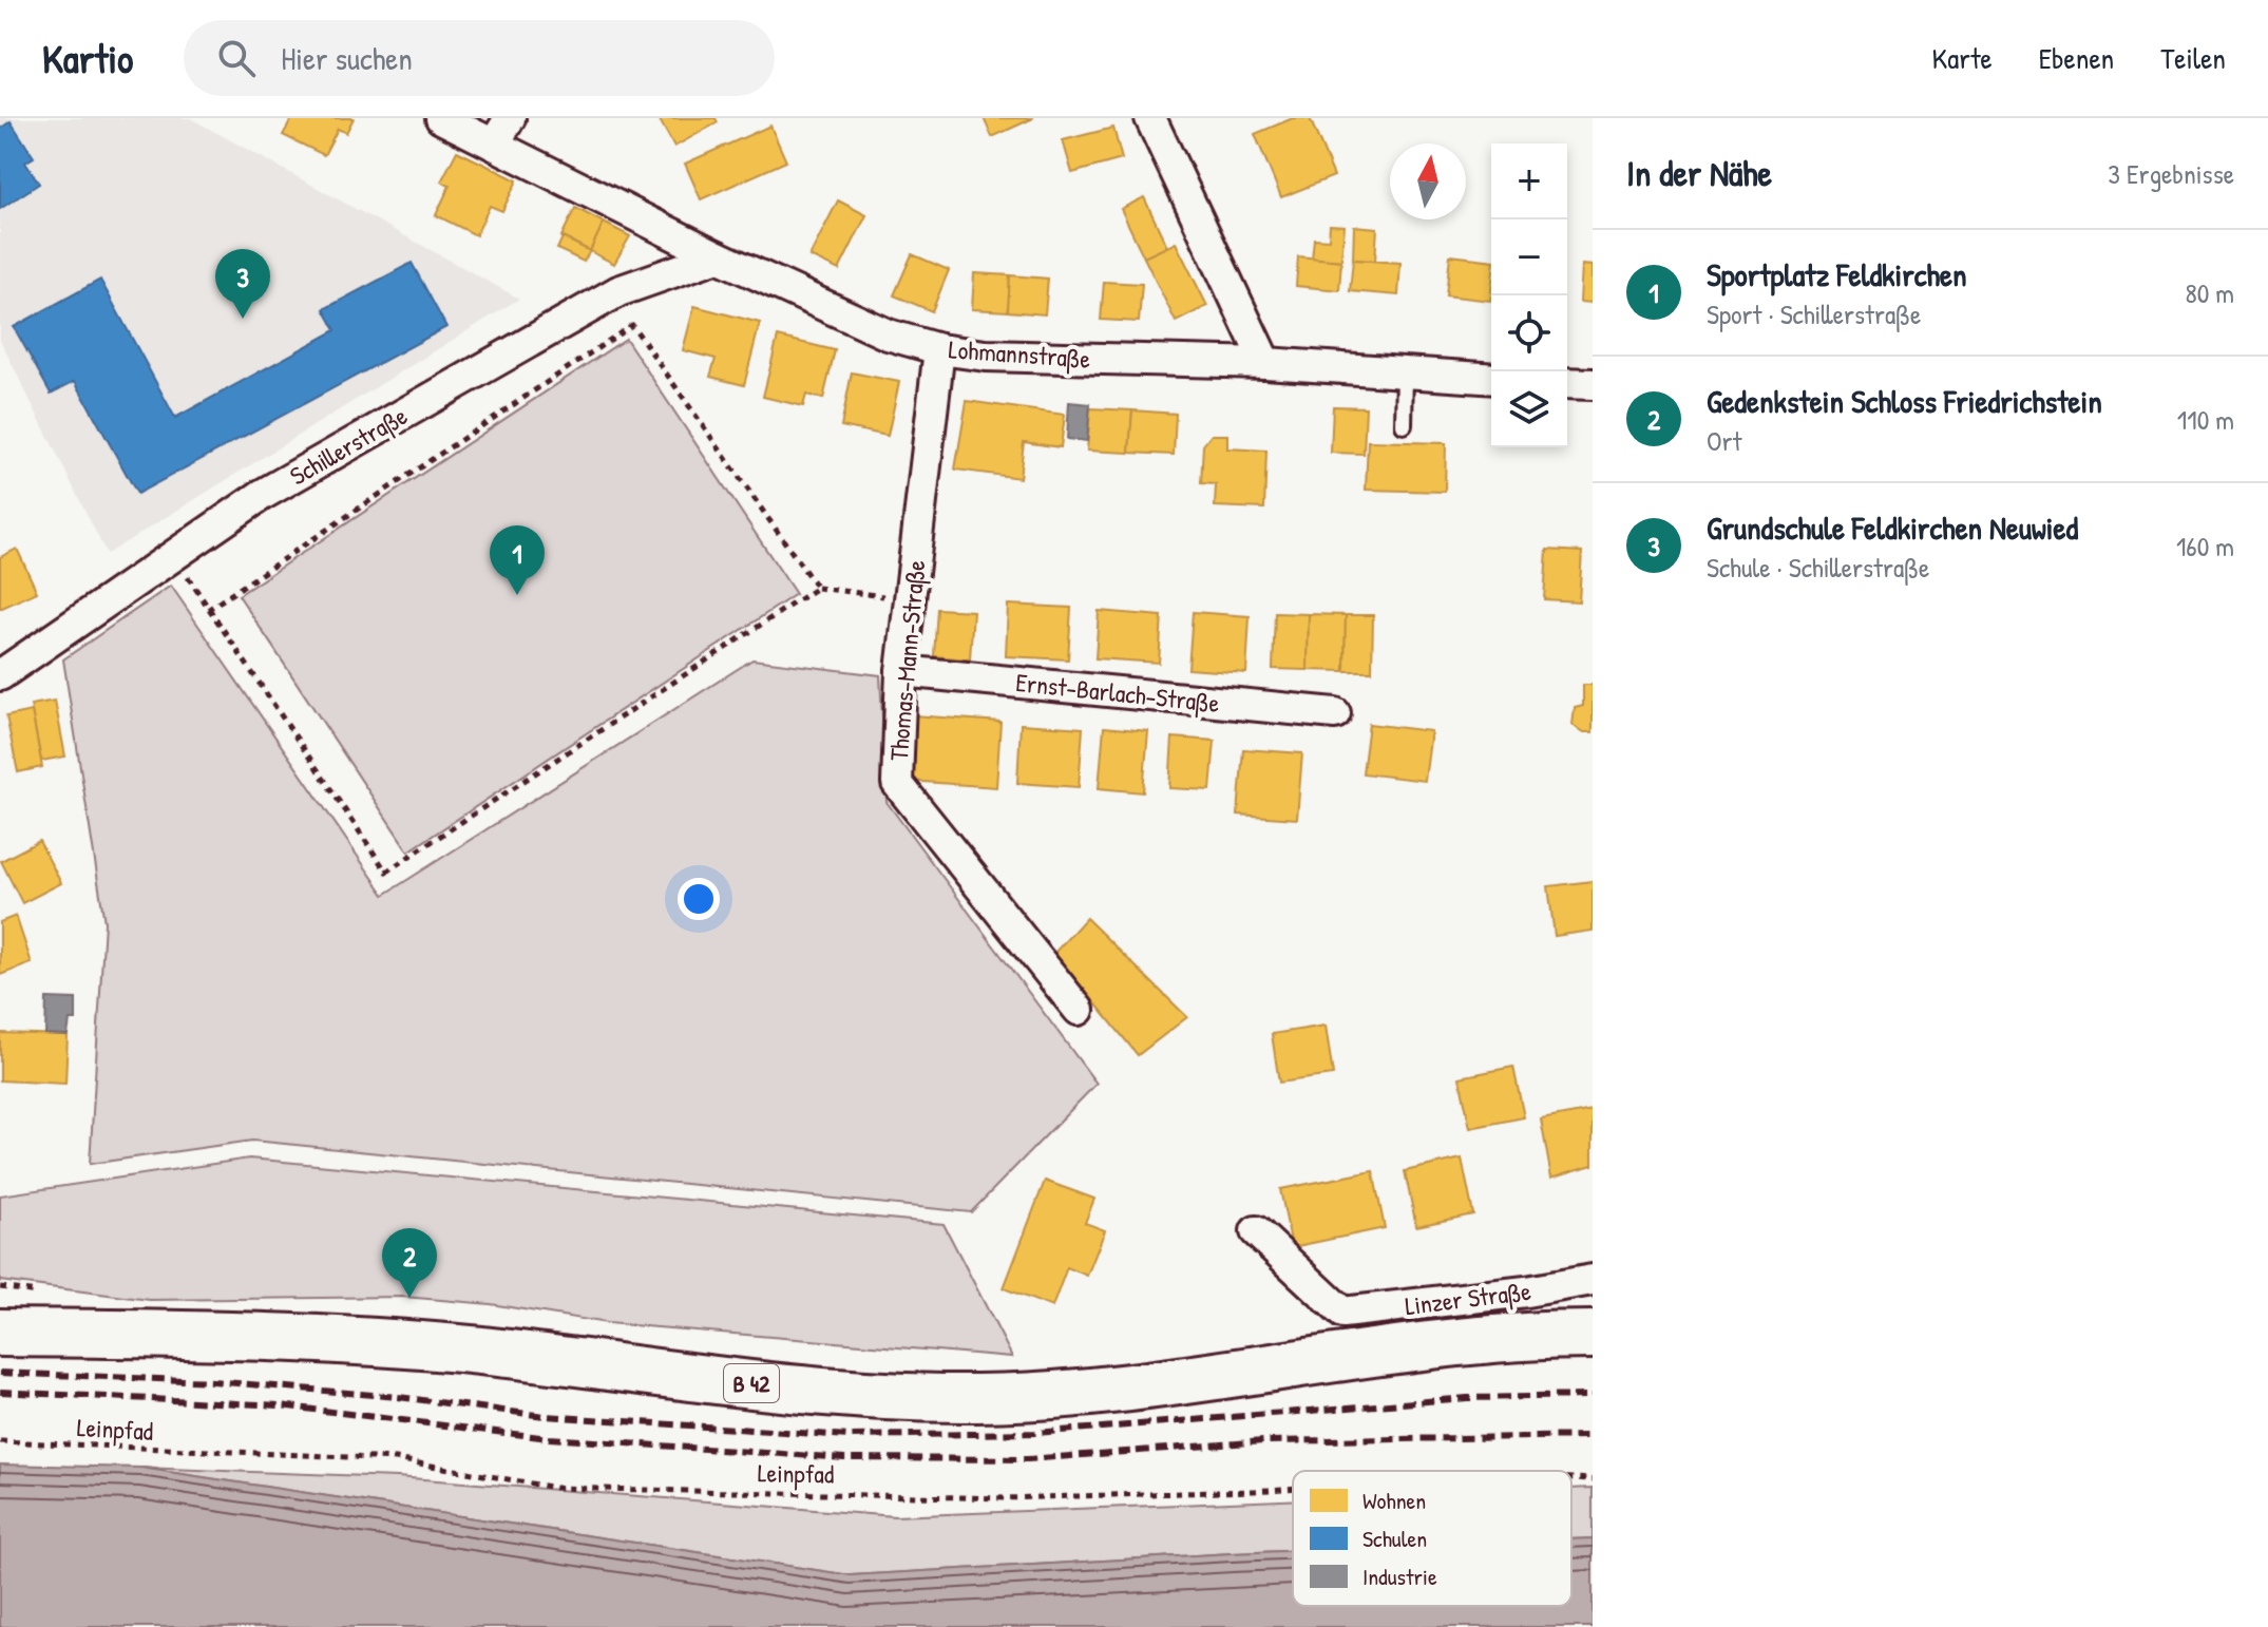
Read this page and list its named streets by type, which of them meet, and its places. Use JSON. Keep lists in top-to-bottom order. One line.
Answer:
{"streets":{"main road":["B 42"],"street":["Lohmannstraße","Schillerstraße","Thomas-Mann-Straße","Ernst-Barlach-Straße","Linzer Straße"],"path":["Leinpfad"]},"crossings":[["Lohmannstraße","Schillerstraße"],["Lohmannstraße","Thomas-Mann-Straße"],["Thomas-Mann-Straße","Ernst-Barlach-Straße"]],"legend":["Wohnen","Schulen","Industrie"],"north":"top","page":{"header":"Kartio","search":"Hier suchen","nav":["Karte","Ebenen","Teilen"],"heading":["In der Nähe","3 Ergebnisse"],"map_buttons":["+","−"],"list":[{"mark":"1","name":"Sportplatz Feldkirchen","note":"Sport · Schillerstraße","value":"80 m"},{"mark":"2","name":"Gedenkstein Schloss Friedrichstein","note":"Ort","value":"110 m"},{"mark":"3","name":"Grundschule Feldkirchen Neuwied","note":"Schule · Schillerstraße","value":"160 m"}],"pins":["3","1","2"]}}
